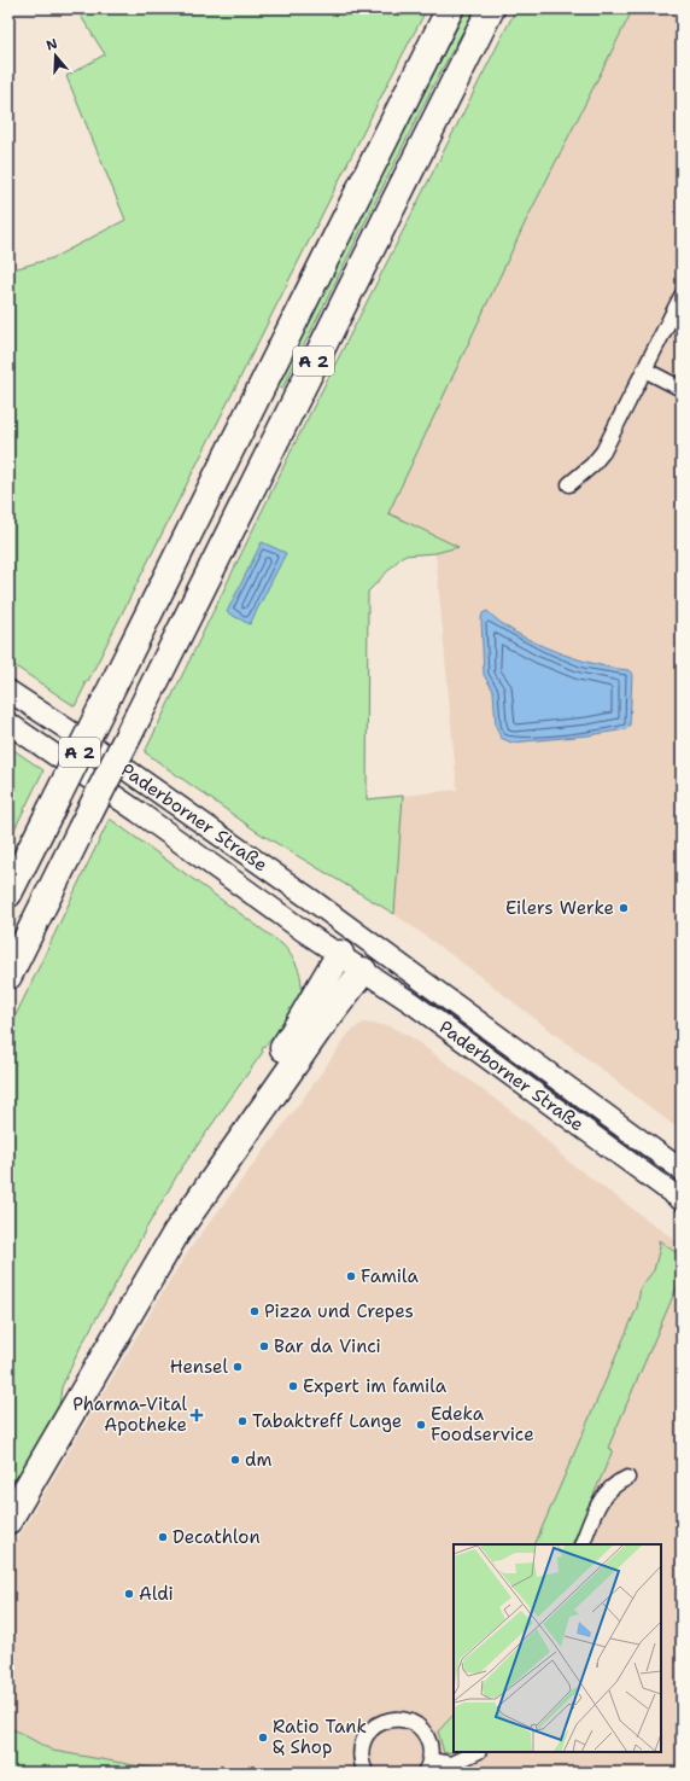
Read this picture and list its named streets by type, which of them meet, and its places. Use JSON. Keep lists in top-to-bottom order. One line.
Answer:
{"streets":{"highway":["A 2"],"main road":["Paderborner Straße"]},"places":{"other":["Eilers Werke","Famila","Pizza und Crepes","Bar da Vinci","Hensel","Expert im famila","Tabaktreff Lange","Edeka Foodservice","dm","Decathlon","Aldi","Ratio Tank & Shop"],"health":["Pharma-Vital Apotheke"]},"north":"top"}
